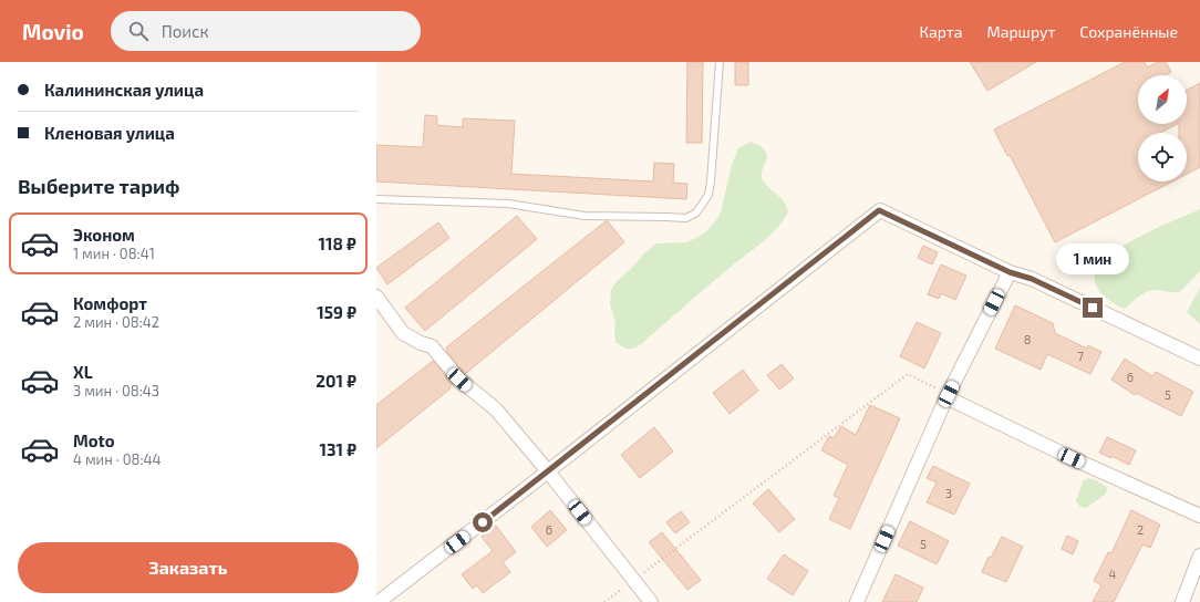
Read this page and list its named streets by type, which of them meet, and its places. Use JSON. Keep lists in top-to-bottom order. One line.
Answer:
{"house_numbers":["8","7","6","5","3","6","2","5","4"],"north":"top right","page":{"header":"Movio","search":"Поиск","nav":["Карта","Маршрут","Сохранённые"],"banner":["Калининская улица","Кленовая улица"],"heading":"Выберите тариф","list":[{"name":"Эконом","note":"1 мин · 08:41","value":"118 ₽"},{"name":"Комфорт","note":"2 мин · 08:42","value":"159 ₽"},{"name":"XL","note":"3 мин · 08:43","value":"201 ₽"},{"name":"Moto","note":"4 мин · 08:44","value":"131 ₽"}],"bubble":"1 мин","buttons":"Заказать"}}
